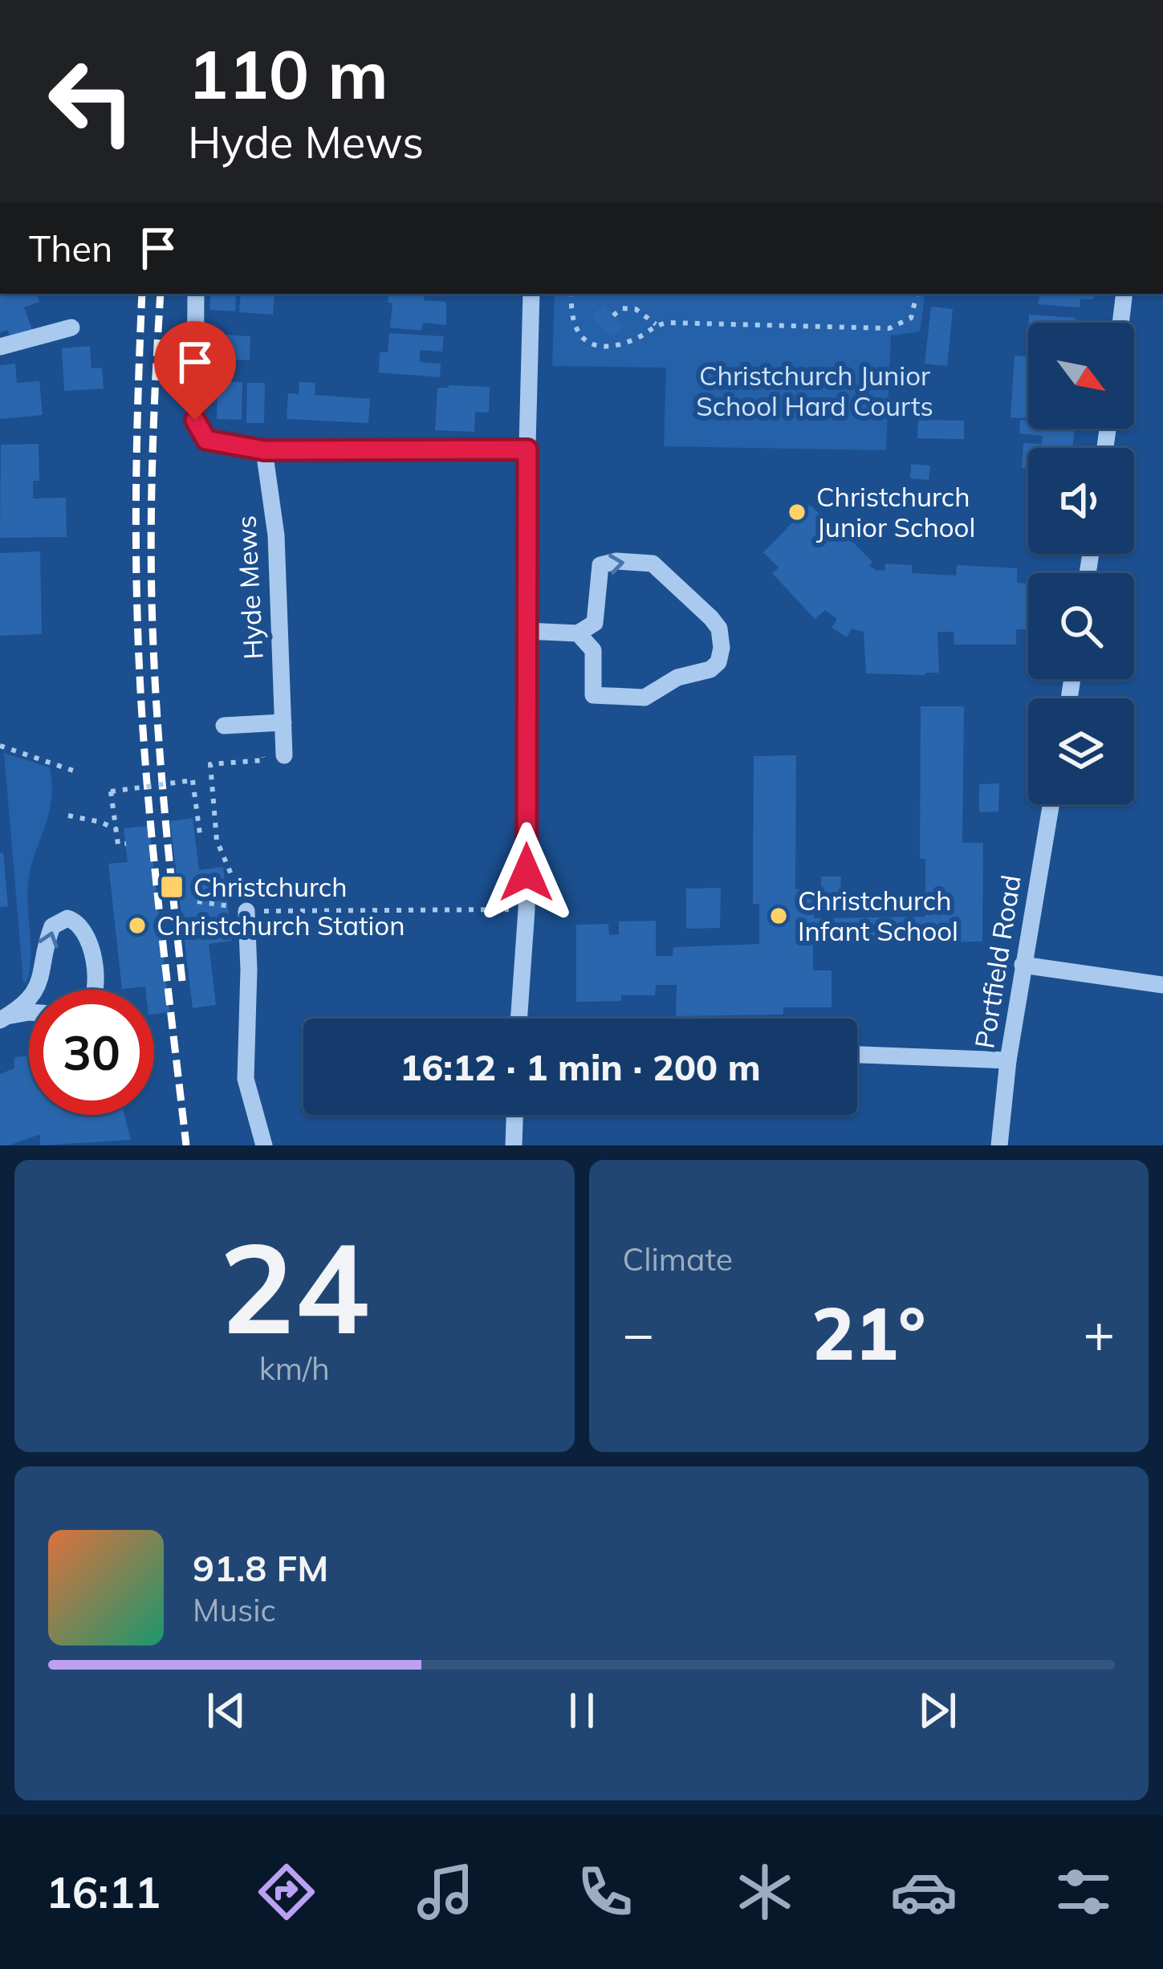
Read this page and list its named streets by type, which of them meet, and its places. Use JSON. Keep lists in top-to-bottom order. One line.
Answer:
{"streets":{"street":["Hyde Mews","Portfield Road"]},"parks":["Christchurch Junior School Hard Courts"],"places":{"other":["Christchurch Junior School","Christchurch Infant School","Christchurch Station"],"transit":["Christchurch"]},"north":"bottom right","page":{"turn":["110 m","Hyde Mews"],"then":"Then","limit":"30","trip":"16:12 · 1 min · 200 m","tile":[["24","km/h"],"Climate"],"heat":["−","21°","+"],"song":["91.8 FM","Music"],"tabs":"16:11"}}
